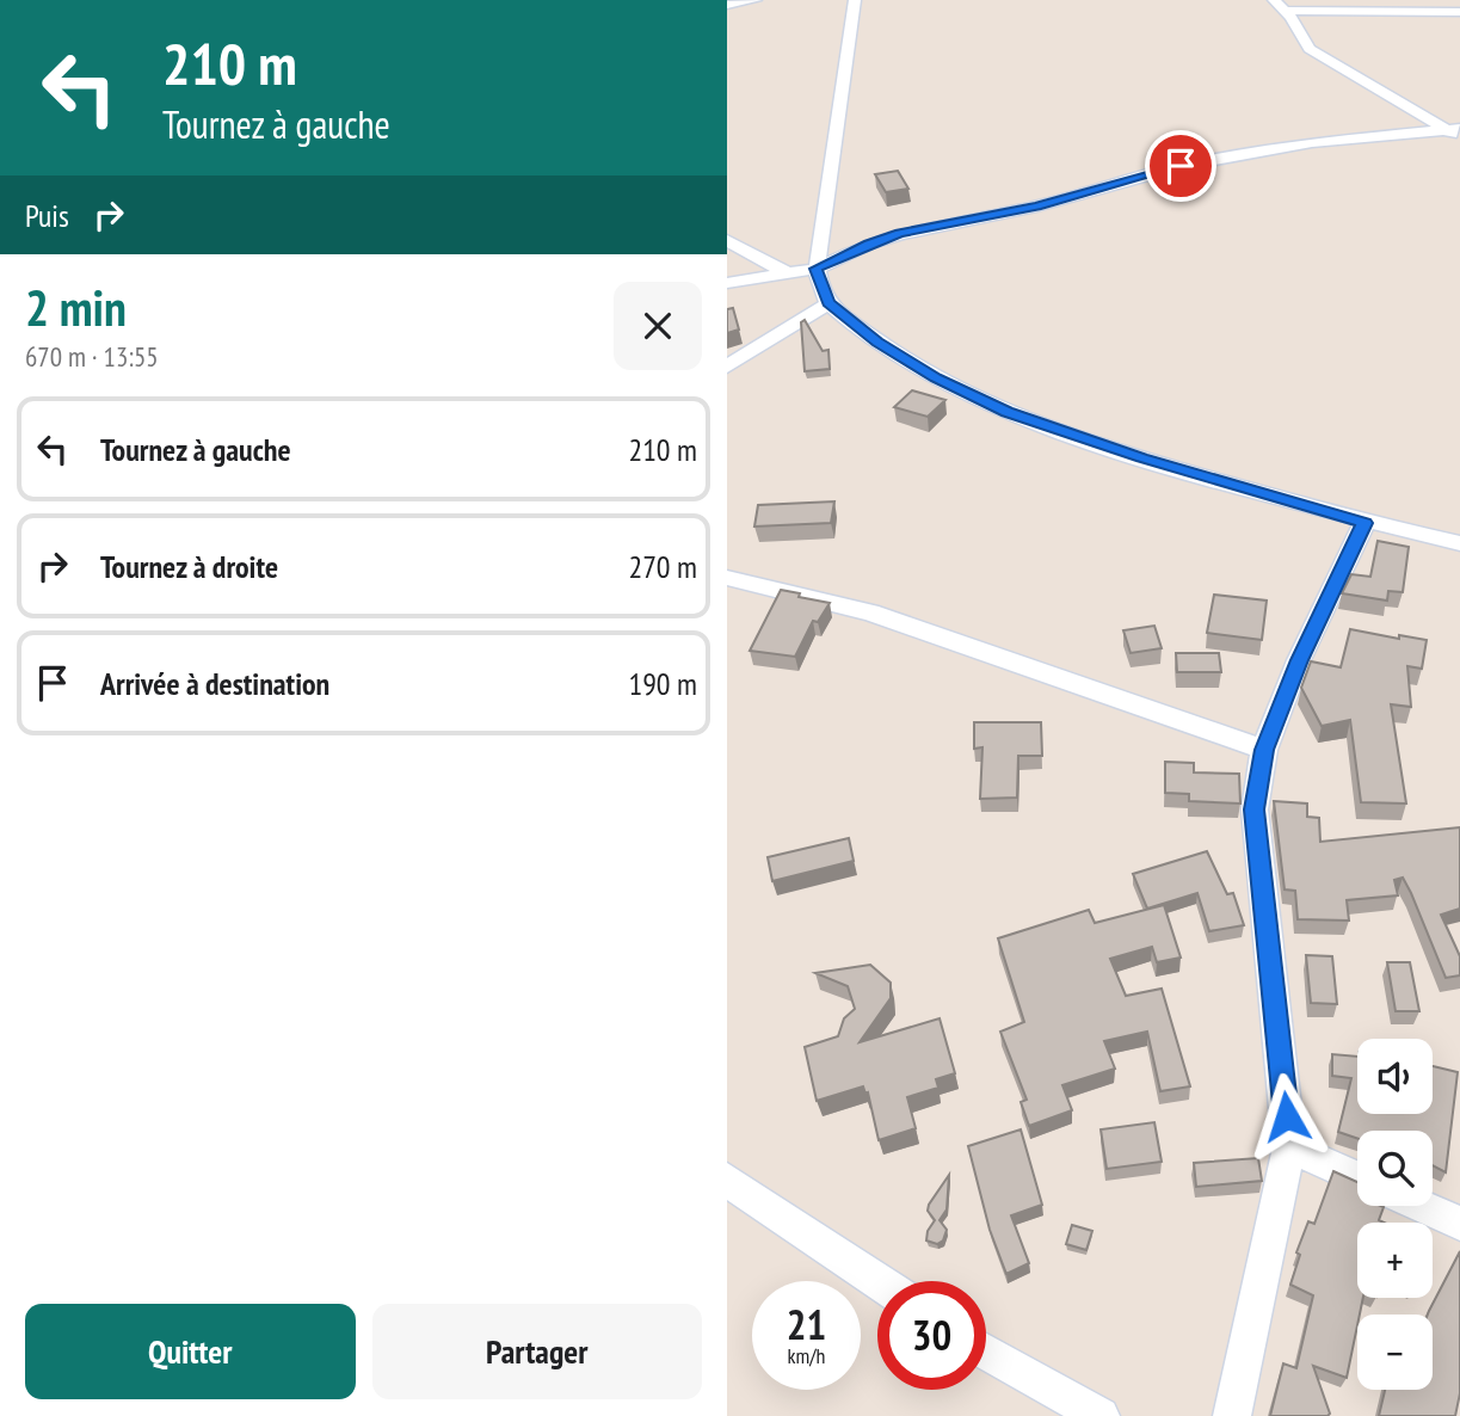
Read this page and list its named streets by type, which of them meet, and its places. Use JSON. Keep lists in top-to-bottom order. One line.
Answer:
{"page":{"turn":["210 m","Tournez à gauche"],"then":"Puis","heading":["2 min","670 m · 13:55"],"list":[{"name":"Tournez à gauche","value":"210 m"},{"name":"Tournez à droite","value":"270 m"},{"name":"Arrivée à destination","value":"190 m"}],"map_buttons":["+","−"],"speed":"21 km/h","limit":"30","buttons":["Quitter","Partager"]}}
